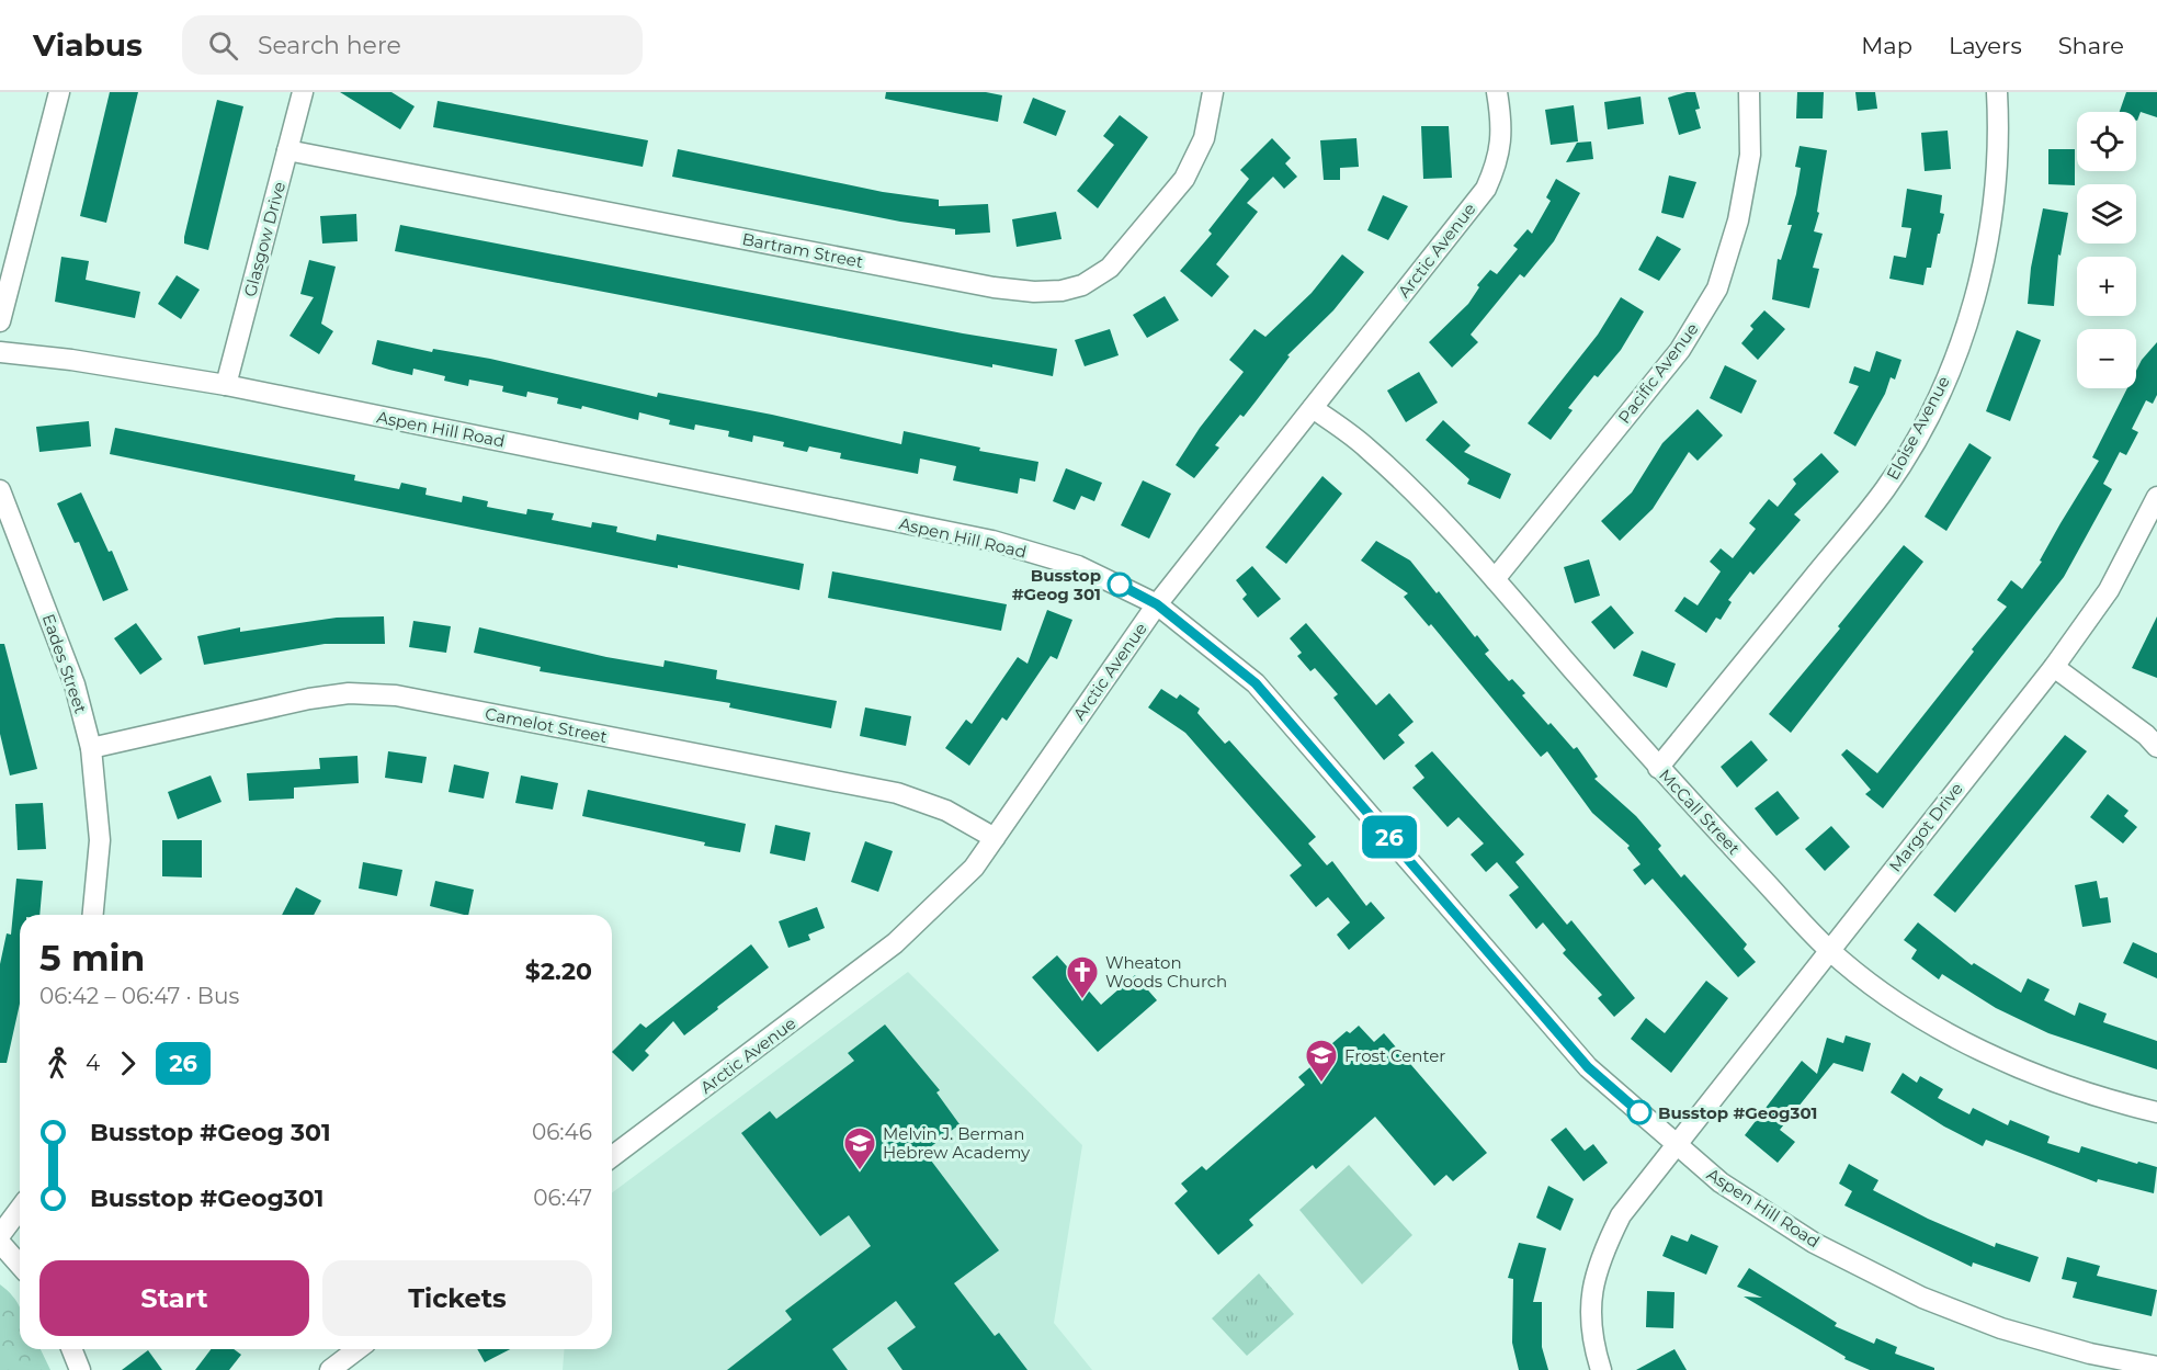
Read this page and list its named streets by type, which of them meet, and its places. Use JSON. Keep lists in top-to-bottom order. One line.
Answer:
{"streets":{"street":["Glasgow Drive","Bartram Street","Arctic Avenue","Pacific Avenue","Eloise Avenue","Aspen Hill Road","Eades Street","Camelot Street","McCall Street","Margot Drive"]},"crossings":[["Glasgow Drive","Bartram Street"],["Glasgow Drive","Aspen Hill Road"],["Arctic Avenue","Aspen Hill Road"],["Arctic Avenue","Camelot Street"],["Arctic Avenue","McCall Street"],["Pacific Avenue","McCall Street"],["Eloise Avenue","McCall Street"],["Aspen Hill Road","Margot Drive"],["Eades Street","Camelot Street"],["McCall Street","Margot Drive"]],"places":{"other":["Busstop #Geog 301","Busstop #Geog301"],"church":["Wheaton Woods Church"],"school or university":["Frost Center","Melvin J. Berman Hebrew Academy"]},"lines":["bus line 26"],"page":{"header":"Viabus","search":"Search here","nav":["Map","Layers","Share"],"on_map":"26","map_buttons":["+","−"],"heading":["5 min","06:42 – 06:47 · Bus","$2.20"],"legs":["4","26"],"list":[{"name":"Busstop #Geog 301","value":"06:46"},{"name":"Busstop #Geog301","value":"06:47"}],"buttons":["Start","Tickets"]}}
